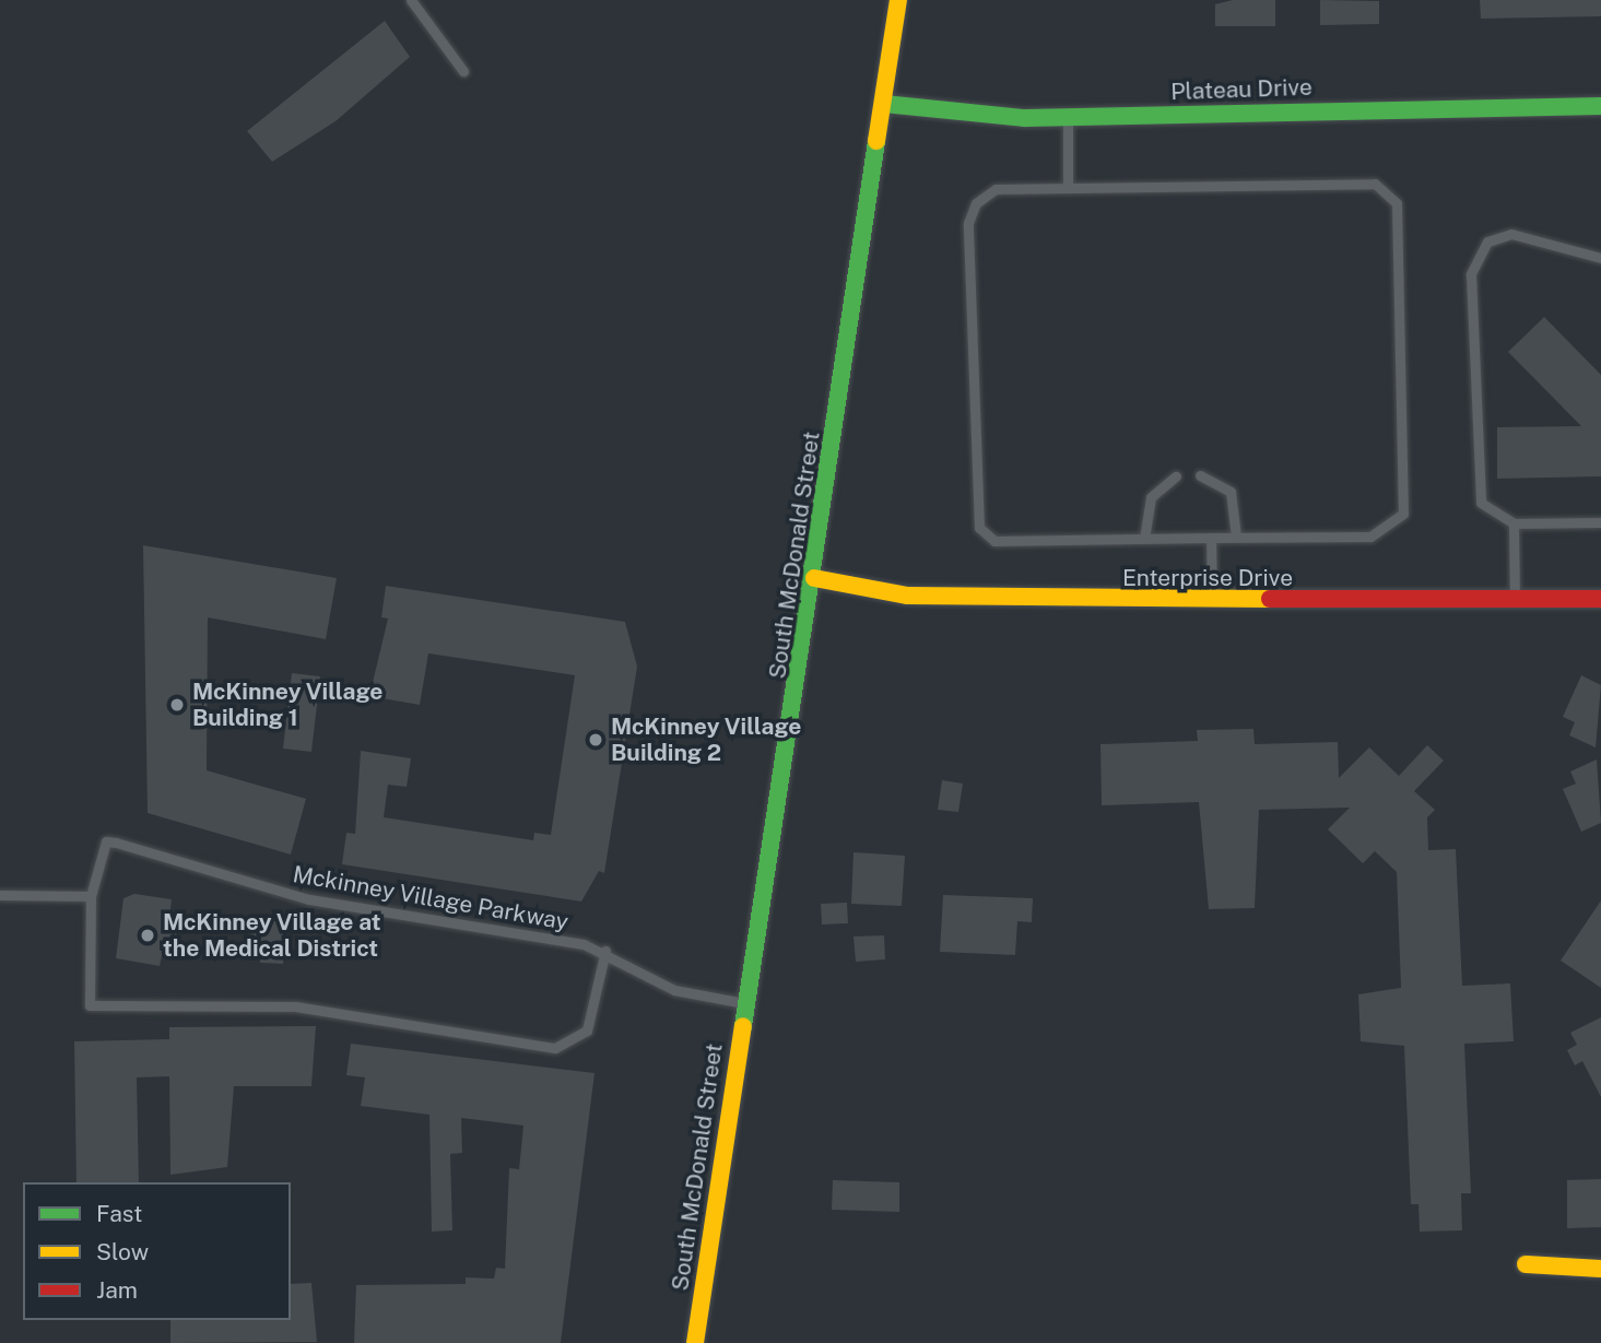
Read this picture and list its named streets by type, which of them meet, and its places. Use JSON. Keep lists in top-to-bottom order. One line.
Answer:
{"streets":{"street":["Plateau Drive","South McDonald Street","Enterprise Drive"],"lane":["Mckinney Village Parkway"]},"crossings":[["Plateau Drive","South McDonald Street"],["South McDonald Street","Enterprise Drive"],["South McDonald Street","Mckinney Village Parkway"]],"places":["McKinney Village Building 1","McKinney Village Building 2","McKinney Village at the Medical District"],"legend":["Fast","Slow","Jam"]}
